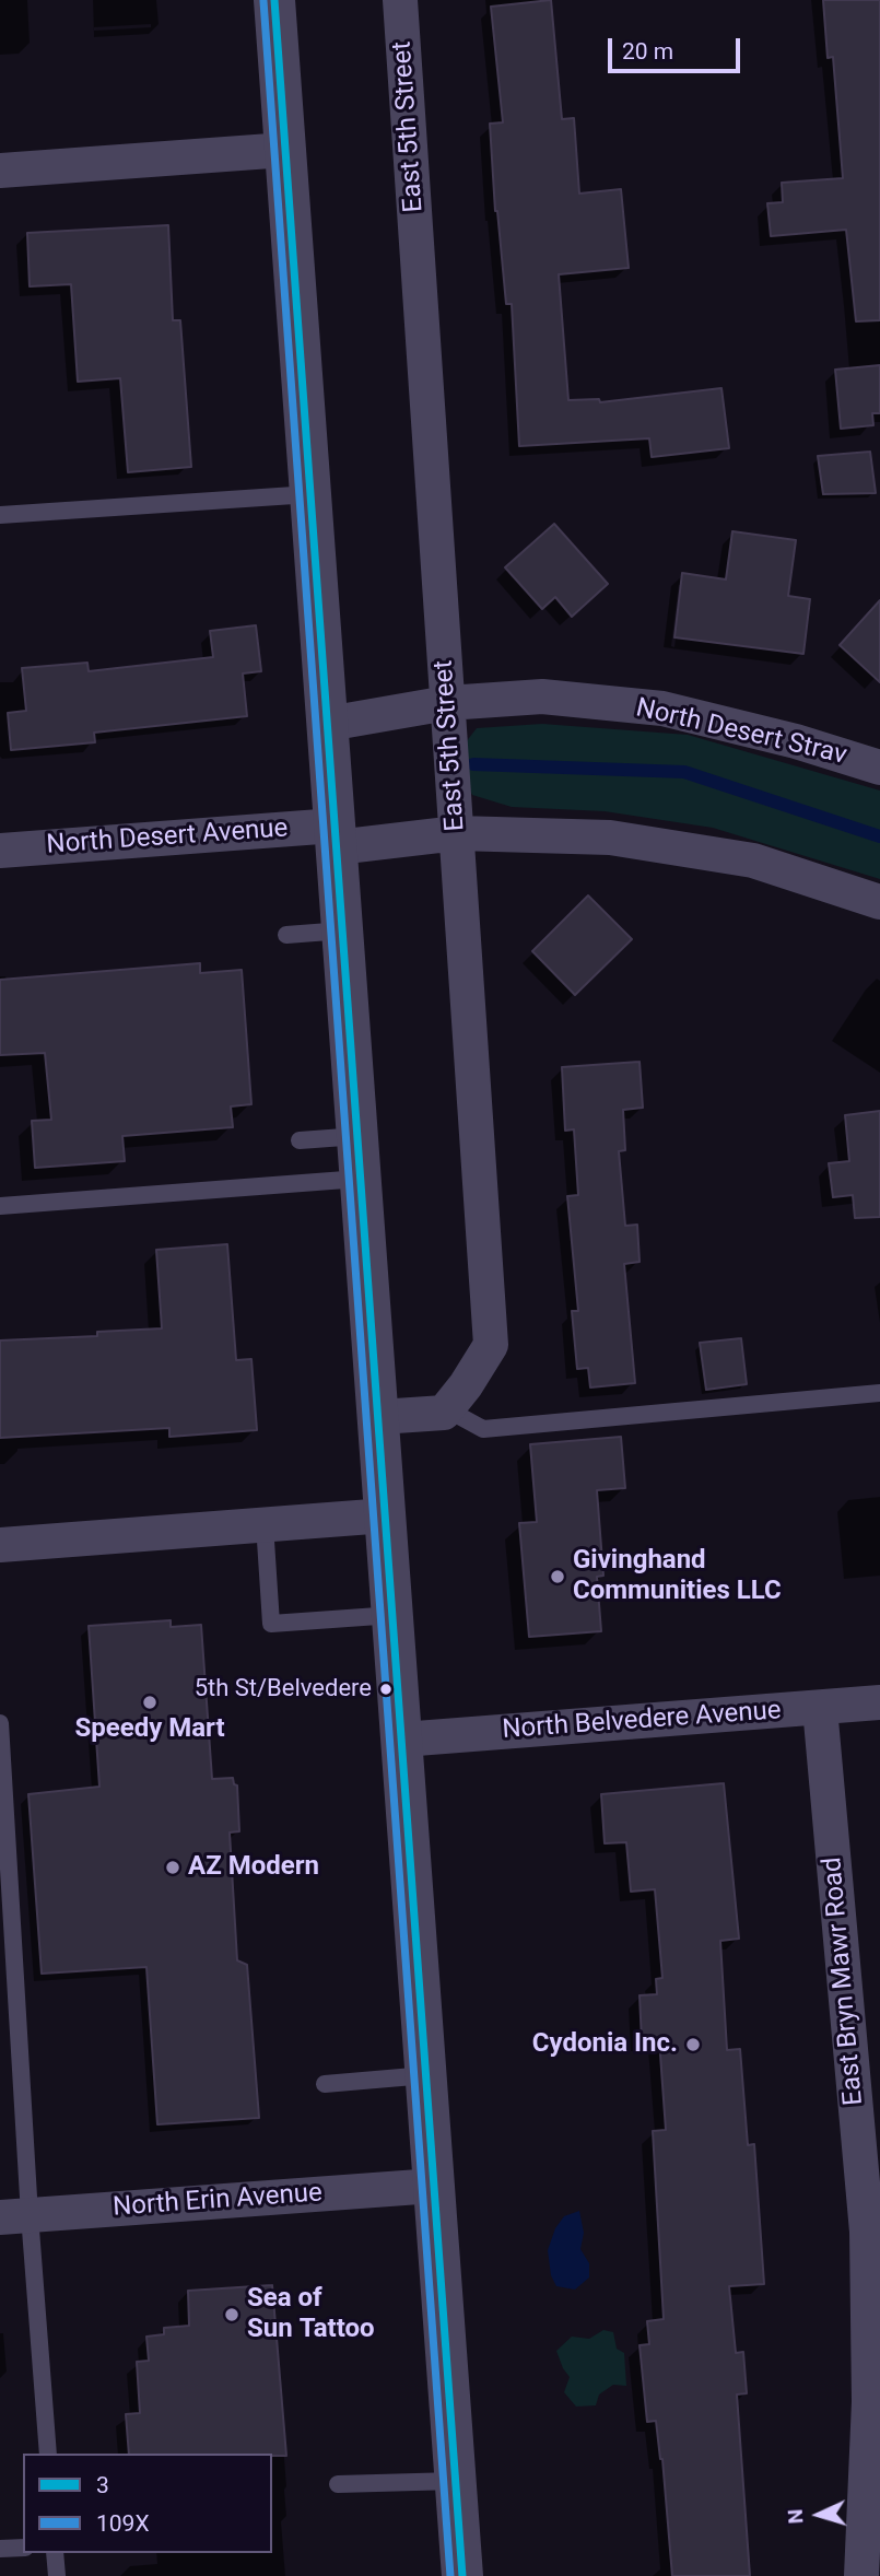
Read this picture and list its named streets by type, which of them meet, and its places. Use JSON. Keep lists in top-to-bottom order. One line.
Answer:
{"streets":{"street":["East 5th Street","North Desert Strav","North Desert Avenue","North Belvedere Avenue","East Bryn Mawr Road","North Erin Avenue"]},"crossings":[["East 5th Street","North Desert Strav"],["North Belvedere Avenue","East Bryn Mawr Road"]],"places":["Givinghand Communities LLC","5th St/Belvedere","Speedy Mart","AZ Modern","Cydonia Inc.","Sea of Sun Tattoo"],"lines":["transit line 3","transit line 109X"],"legend":["3","109X"],"scale_bar":"20 m","north":"left"}
